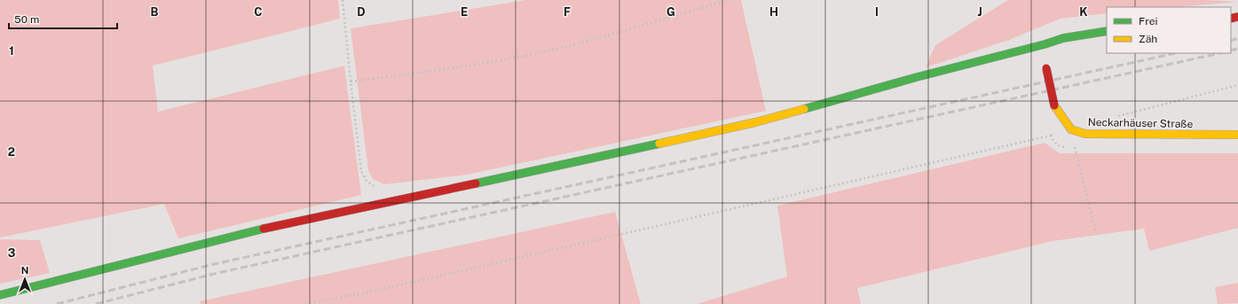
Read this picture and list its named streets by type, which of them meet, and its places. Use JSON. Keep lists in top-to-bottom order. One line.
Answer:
{"streets":{"street":["Neckarhäuser Straße"]},"legend":["Frei","Zäh"],"scale_bar":"50 m","north":"top","grid":{"columns":["B","C","D","E","F","G","H","I","J","K"],"rows":["1","2","3"]}}
